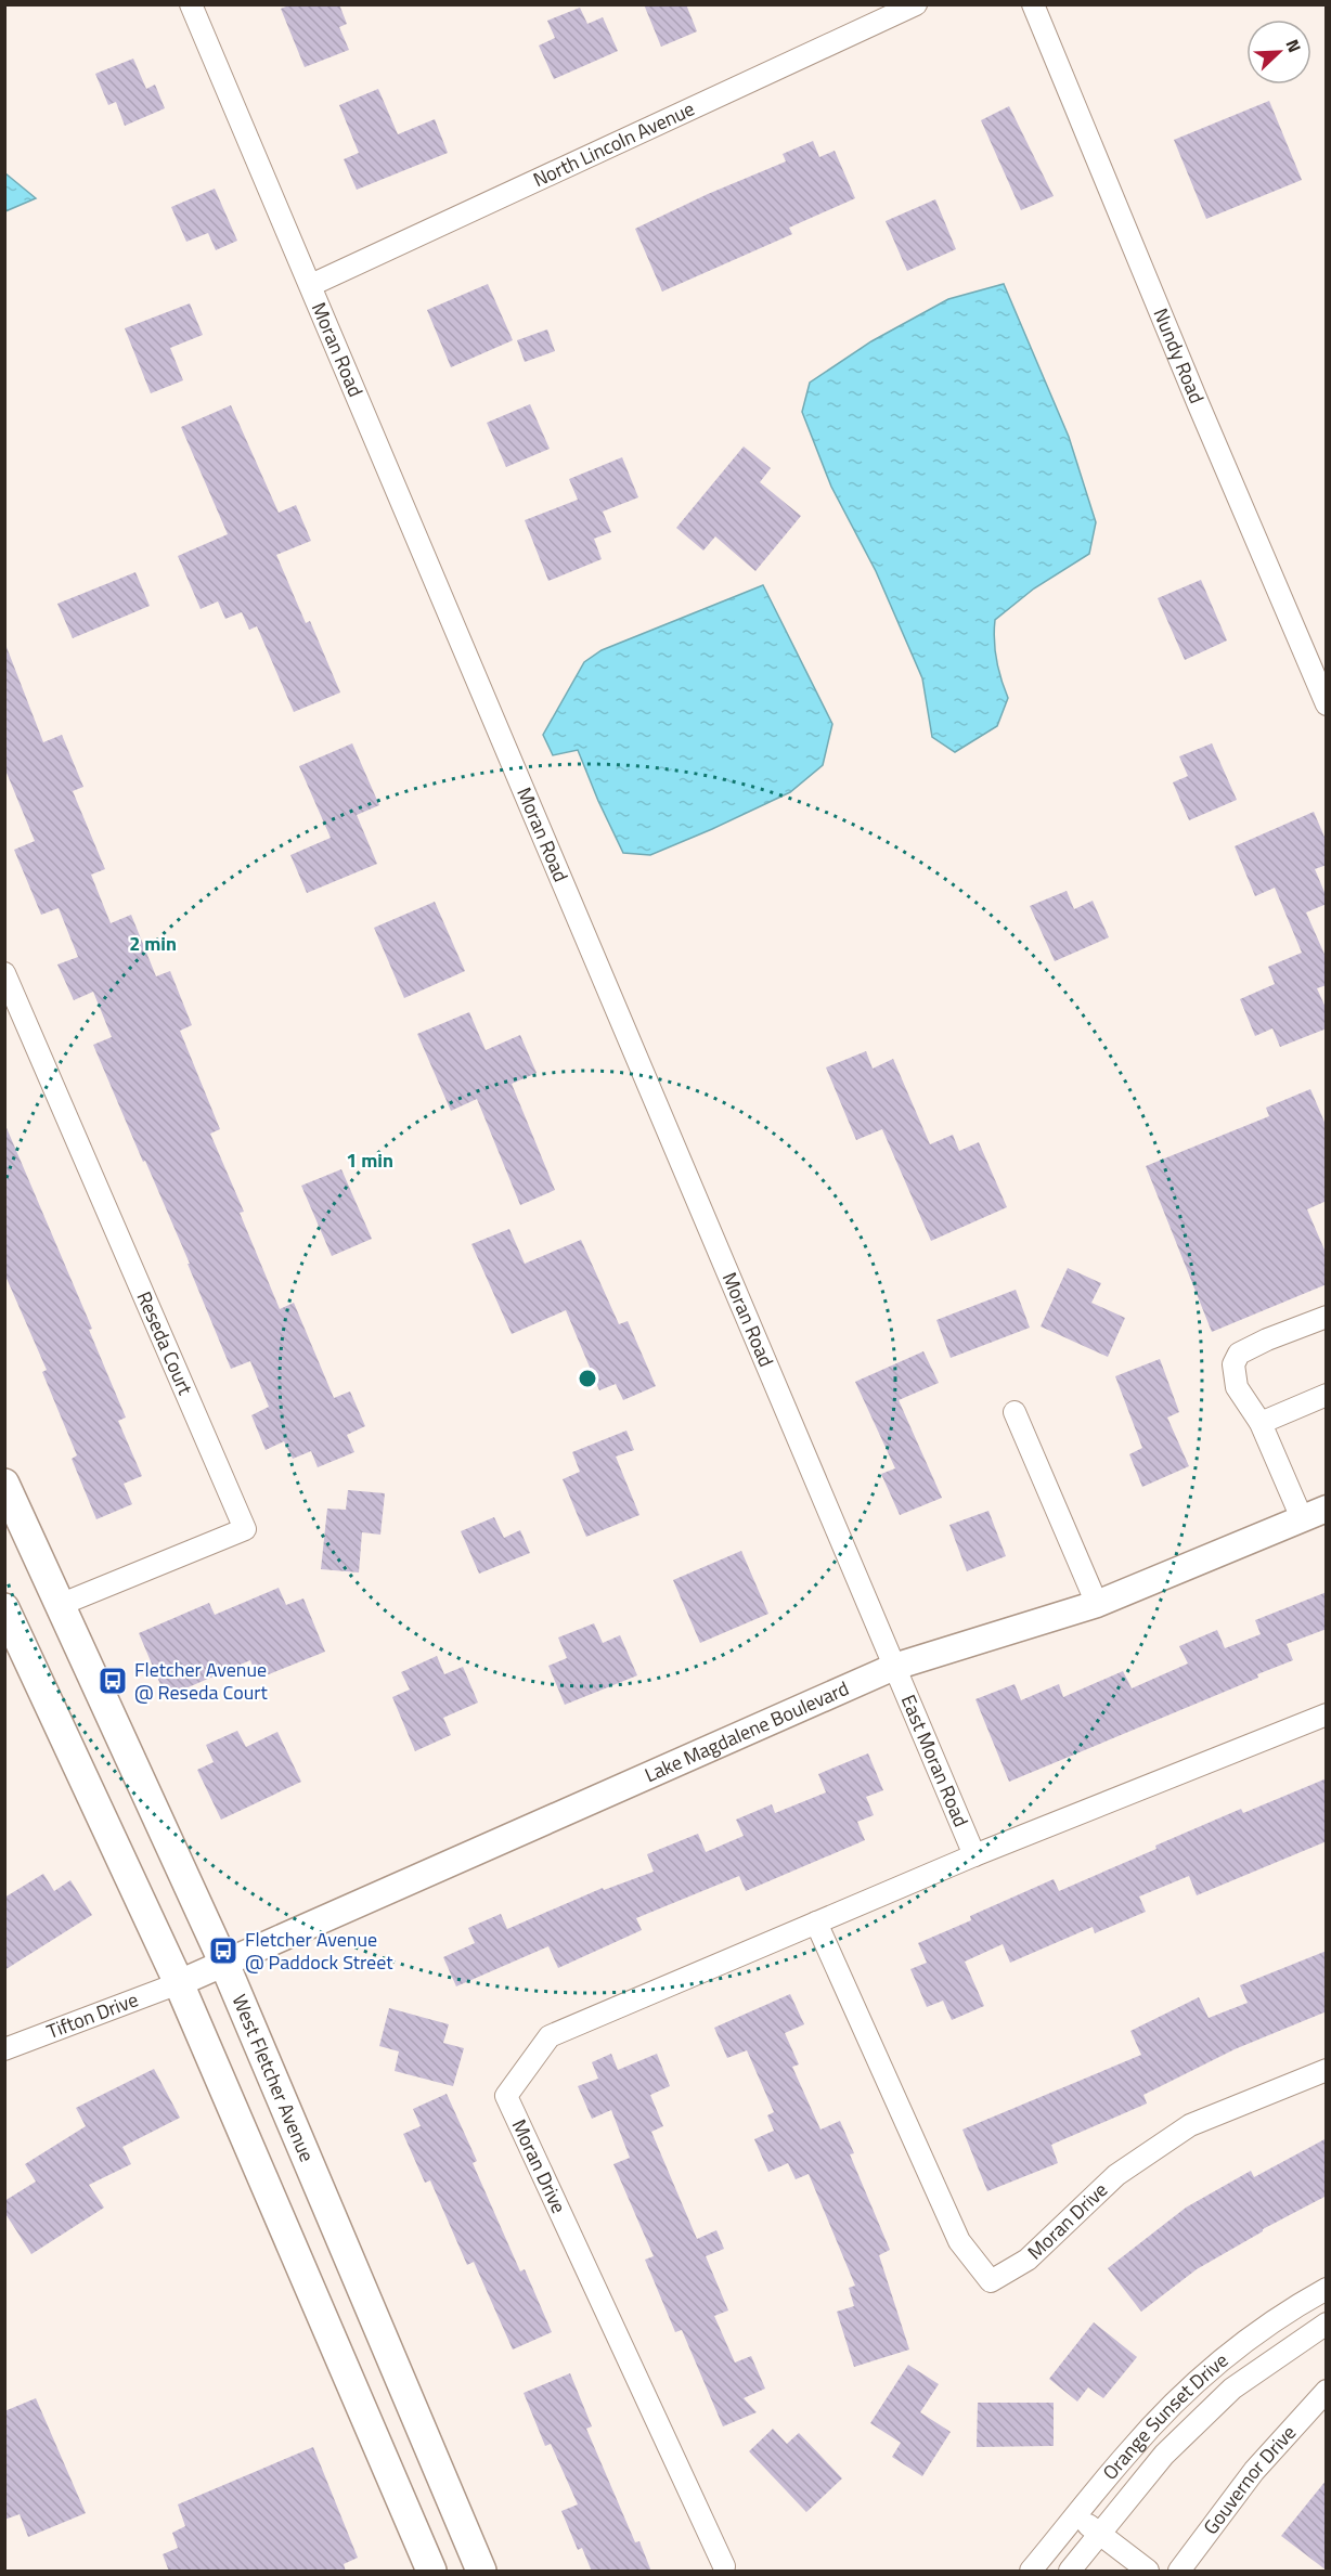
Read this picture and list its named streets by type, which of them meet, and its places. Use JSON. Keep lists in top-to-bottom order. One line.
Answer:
{"streets":{"main road":["West Fletcher Avenue"],"street":["North Lincoln Avenue","Moran Road","Nundy Road","Reseda Court","Lake Magdalene Boulevard","East Moran Road","Tifton Drive","Moran Drive","Orange Sunset Drive","Gouvernor Drive"]},"crossings":[["North Lincoln Avenue","Moran Road"],["Moran Road","Lake Magdalene Boulevard"],["Moran Road","East Moran Road"],["Reseda Court","West Fletcher Avenue"],["Lake Magdalene Boulevard","East Moran Road"],["Lake Magdalene Boulevard","Tifton Drive"],["Lake Magdalene Boulevard","West Fletcher Avenue"],["East Moran Road","Moran Drive"]],"places":{"bus stop":["Fletcher Avenue @ Reseda Court","Fletcher Avenue @ Paddock Street"]},"north":"top right","rings":["2 min","1 min"]}
